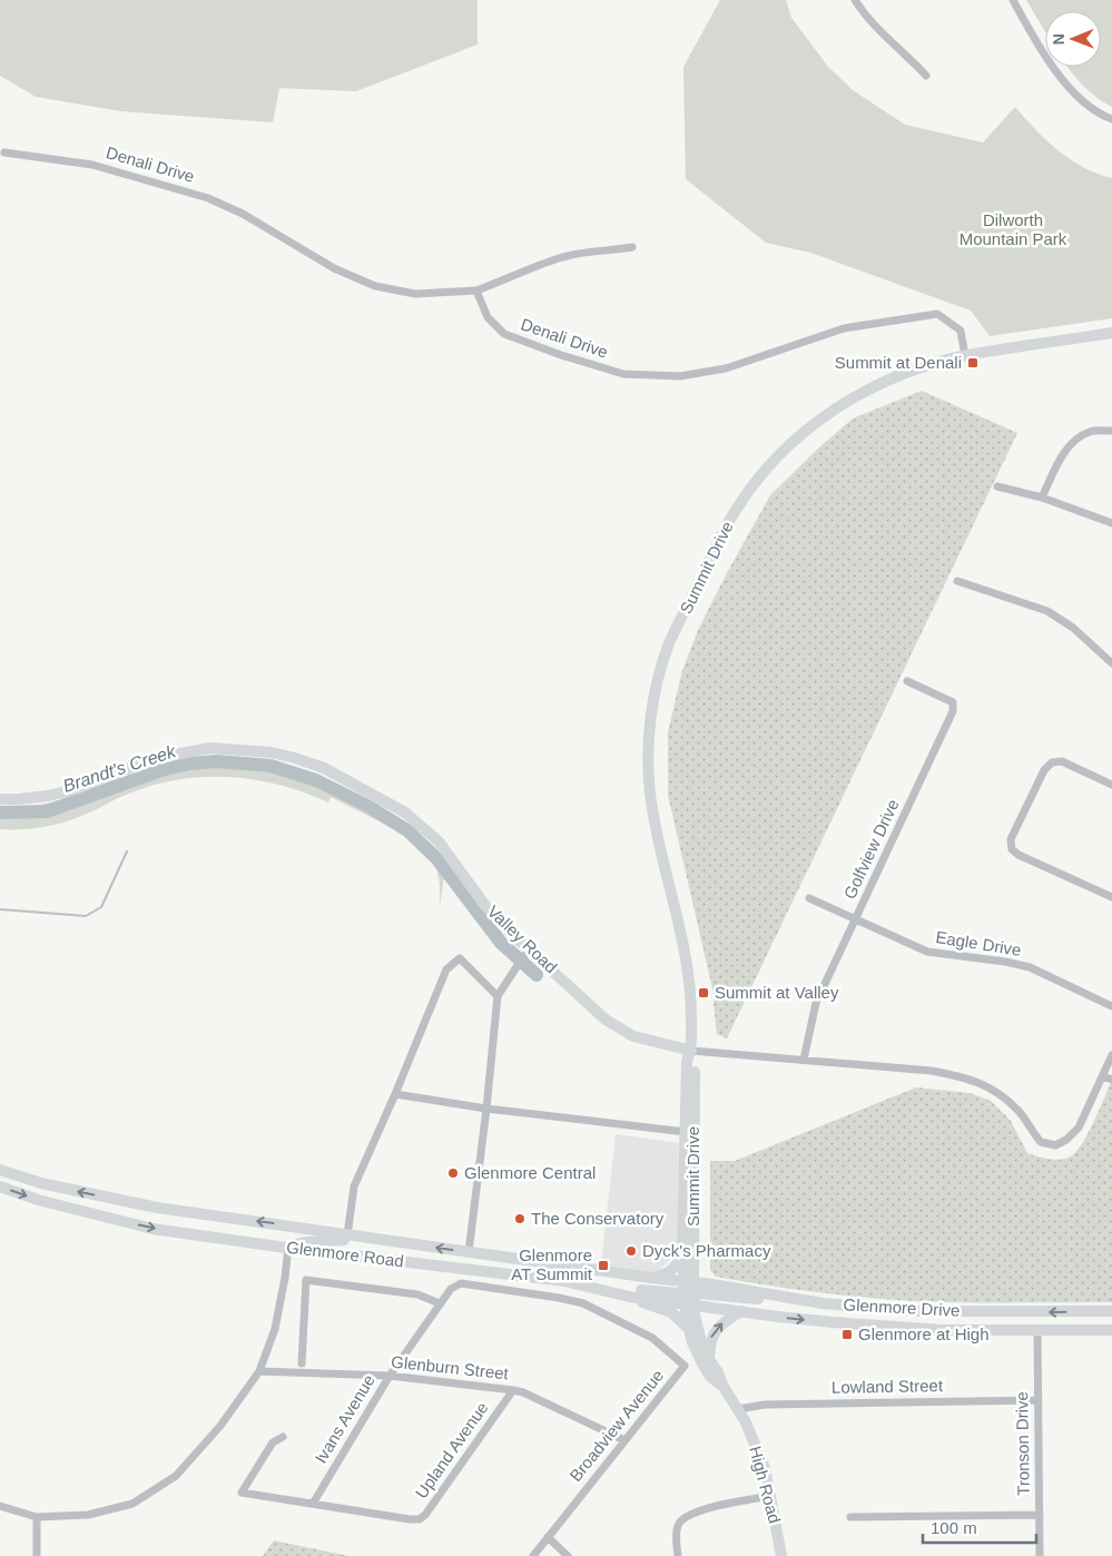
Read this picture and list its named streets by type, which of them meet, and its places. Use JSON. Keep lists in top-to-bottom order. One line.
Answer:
{"streets":{"main road":["Summit Drive","Valley Road","Glenmore Road","Glenmore Drive","High Road"],"street":["Denali Drive","Golfview Drive","Eagle Drive","Glenburn Street","Lowland Street","Ivans Avenue","Broadview Avenue","Tronson Drive","Upland Avenue"]},"crossings":[["Denali Drive","Summit Drive"],["Summit Drive","Valley Road"],["Summit Drive","Glenmore Road"],["Summit Drive","Glenmore Drive"],["Summit Drive","High Road"],["Golfview Drive","Valley Road"],["Golfview Drive","Eagle Drive"],["Glenmore Road","Glenmore Drive"],["Glenmore Road","High Road"],["Glenmore Drive","Tronson Drive"],["Glenmore Drive","High Road"],["Glenburn Street","Ivans Avenue"],["Glenburn Street","Broadview Avenue"],["Glenburn Street","Upland Avenue"],["Lowland Street","Tronson Drive"],["Lowland Street","High Road"],["Ivans Avenue","Broadview Avenue"],["Ivans Avenue","Upland Avenue"]],"water":["Brandt's Creek"],"parks":["Dilworth Mountain Park"],"places":{"transit":["Summit at Denali","Summit at Valley","Glenmore AT Summit","Glenmore at High"],"other":["Glenmore Central","The Conservatory","Dyck's Pharmacy"]},"scale_bar":"100 m","north":"left"}
